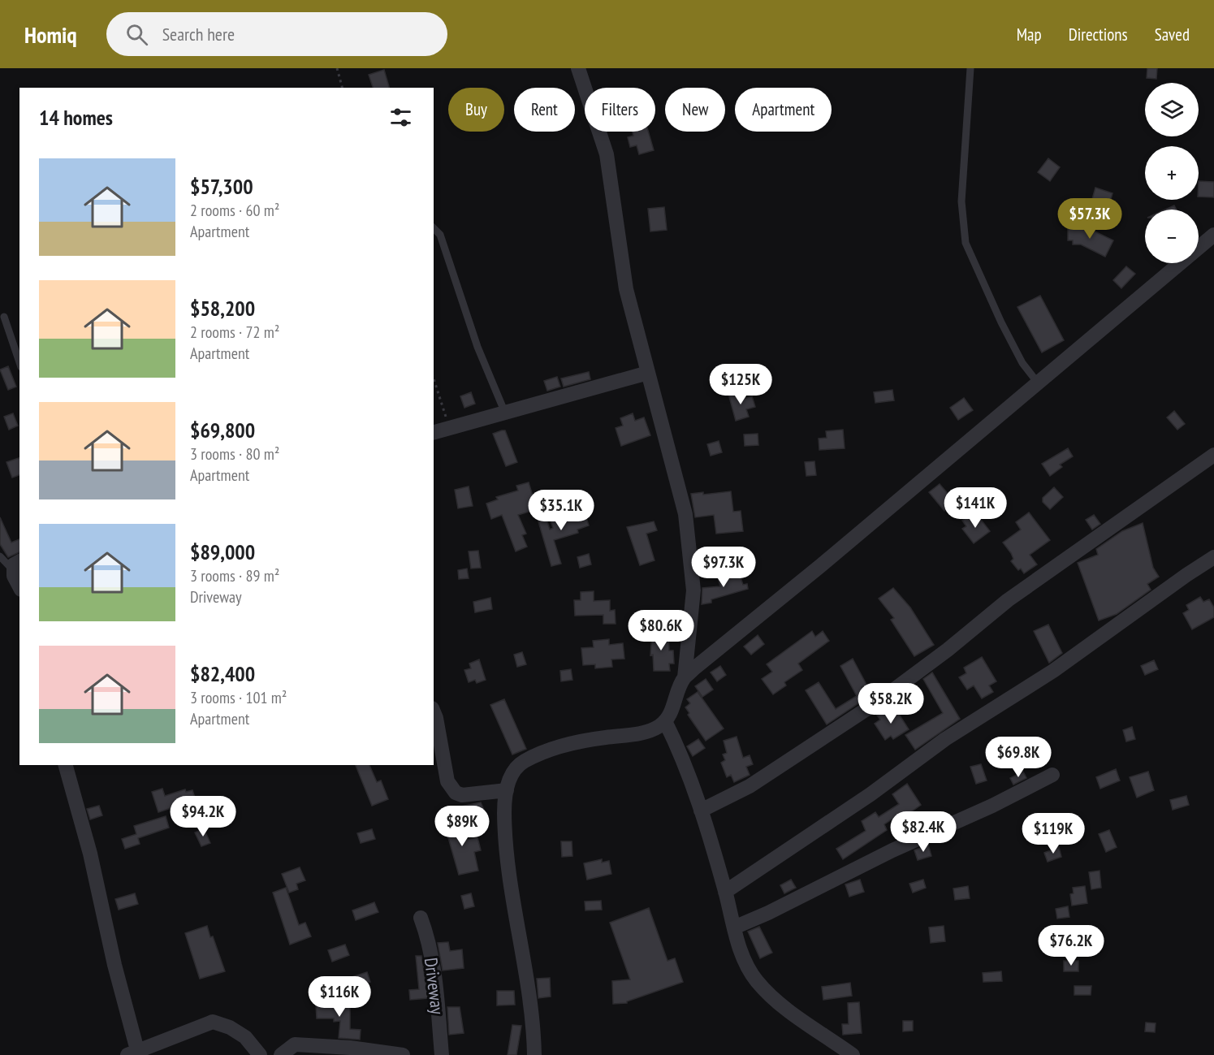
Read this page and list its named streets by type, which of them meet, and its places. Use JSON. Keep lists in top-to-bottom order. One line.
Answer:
{"streets":{"street":["Driveway"]},"page":{"header":"Homiq","search":"Search here","nav":["Map","Directions","Saved"],"map_buttons":["+","−"],"chip":["Buy","Rent","Filters","New","Apartment"],"heading":"14 homes","list":[{"name":"$57,300","note":"2 rooms · 60 m² · Apartment"},{"name":"$58,200","note":"2 rooms · 72 m² · Apartment"},{"name":"$69,800","note":"3 rooms · 80 m² · Apartment"},{"name":"$89,000","note":"3 rooms · 89 m² · Driveway"},{"name":"$82,400","note":"3 rooms · 101 m² · Apartment"}],"price":["$57.3K","$125K","$141K","$35.1K","$97.3K","$80.6K","$58.2K","$69.8K","$94.2K","$89K","$82.4K","$119K","$76.2K","$116K"]}}
